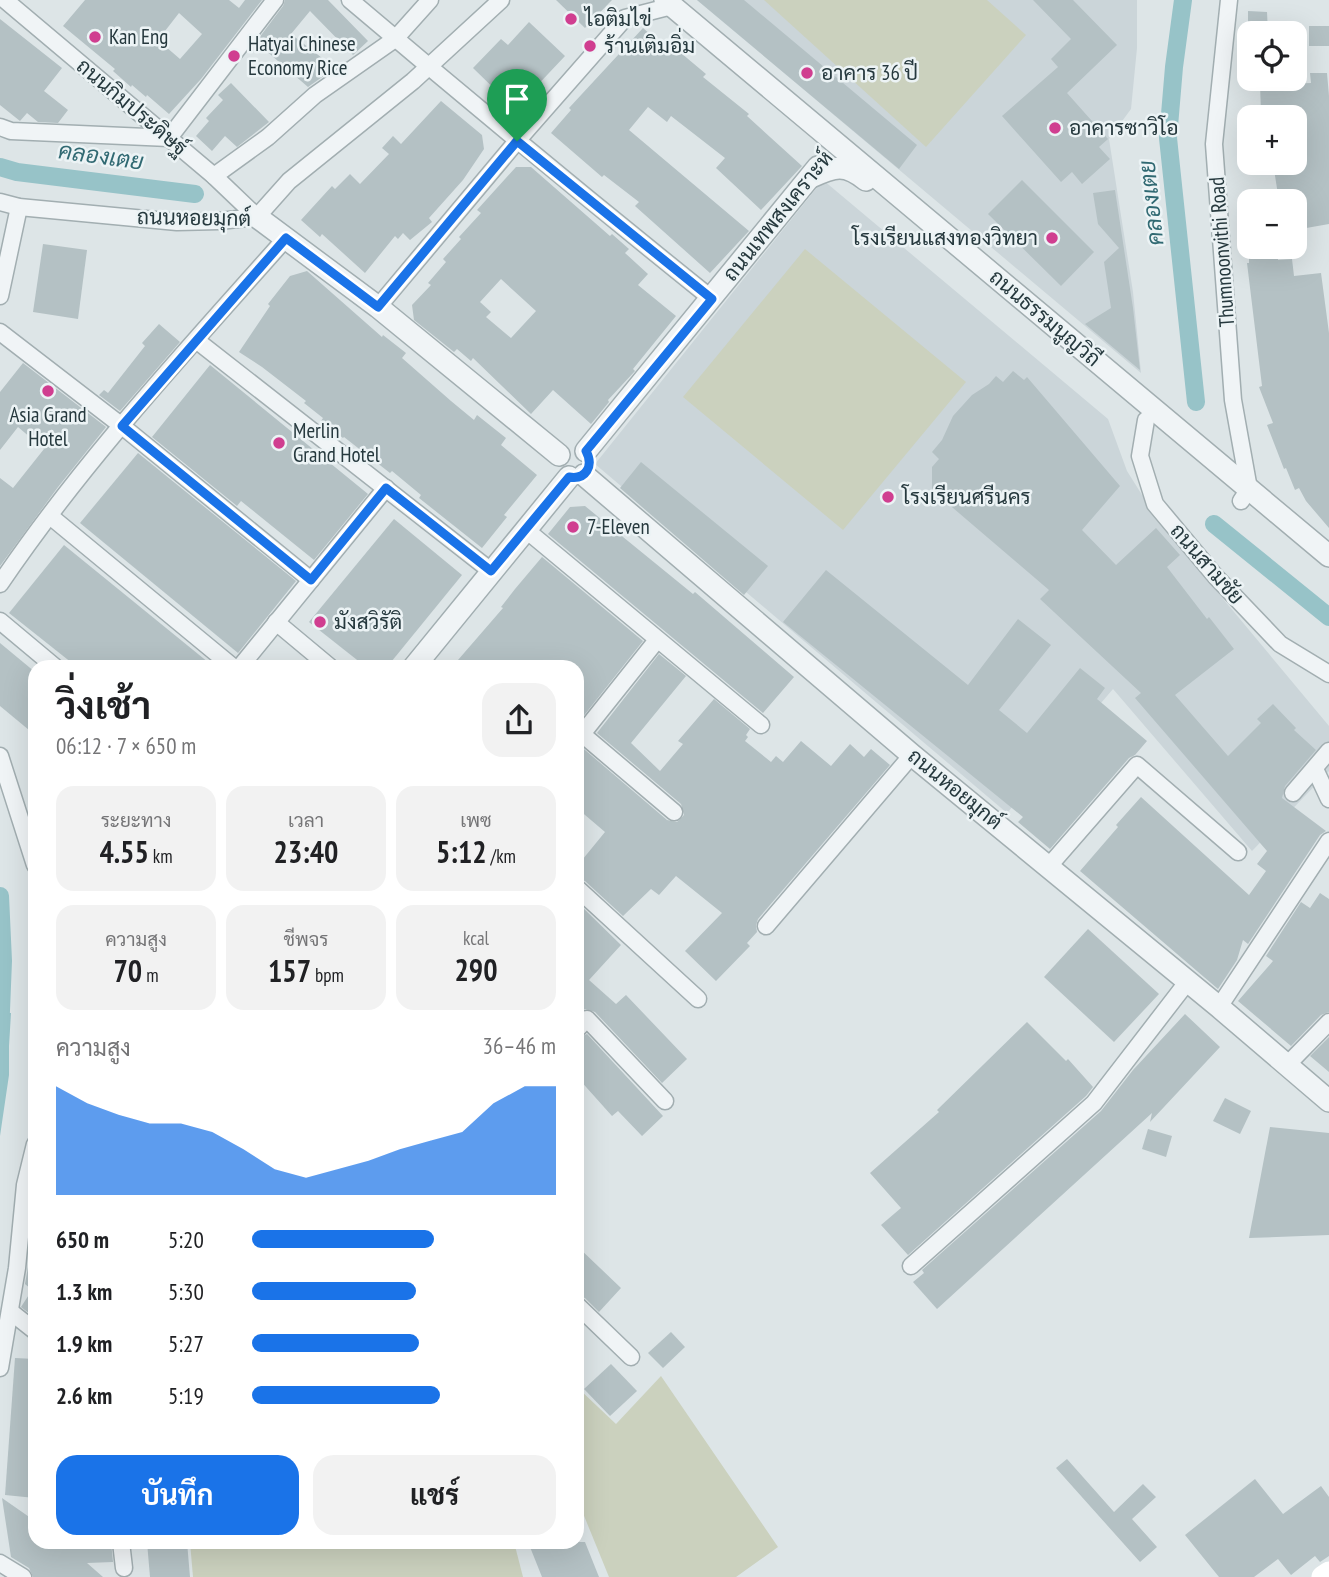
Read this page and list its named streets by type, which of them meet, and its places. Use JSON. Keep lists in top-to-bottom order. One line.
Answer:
{"streets":{"street":["ถนนกิมประดิษฐ์","ถนนเทพสงเคราะห์","ถนนหอยมุกต์","Thumnoonvithi Road","ถนนธรรมนูญวิถี","ถนนสามชัย"]},"crossings":[["ถนนกิมประดิษฐ์","ถนนหอยมุกต์"],["ถนนเทพสงเคราะห์","ถนนหอยมุกต์"],["ถนนเทพสงเคราะห์","ถนนธรรมนูญวิถี"],["Thumnoonvithi Road","ถนนธรรมนูญวิถี"],["ถนนธรรมนูญวิถี","ถนนสามชัย"]],"water":["คลองเตย"],"places":["ไอติมไข่","Kan Eng","ร้านเติมอิ่ม","Hatyai Chinese Economy Rice","อาคาร 36 ปี","อาคารซาวิโอ","โรงเรียนแสงทองวิทยา","Asia Grand Hotel","Merlin Grand Hotel","โรงเรียนศรีนคร","7-Eleven","มังสวิรัติ"],"page":{"map_buttons":["+","−"],"heading":["วิ่งเช้า","06:12 · 7 × 650 m"],"stats":[["ระยะทาง","4.55 km"],["เวลา","23:40"],["เพซ","5:12 /km"],["ความสูง","70 m"],["ชีพจร","157 bpm"],["kcal","290"]],"chart":["ความสูง","36–46 m"],"list":[{"name":"650 m","note":"5:20"},{"name":"1.3 km","note":"5:30"},{"name":"1.9 km","note":"5:27"},{"name":"2.6 km","note":"5:19"}],"buttons":["บันทึก","แชร์"]}}
